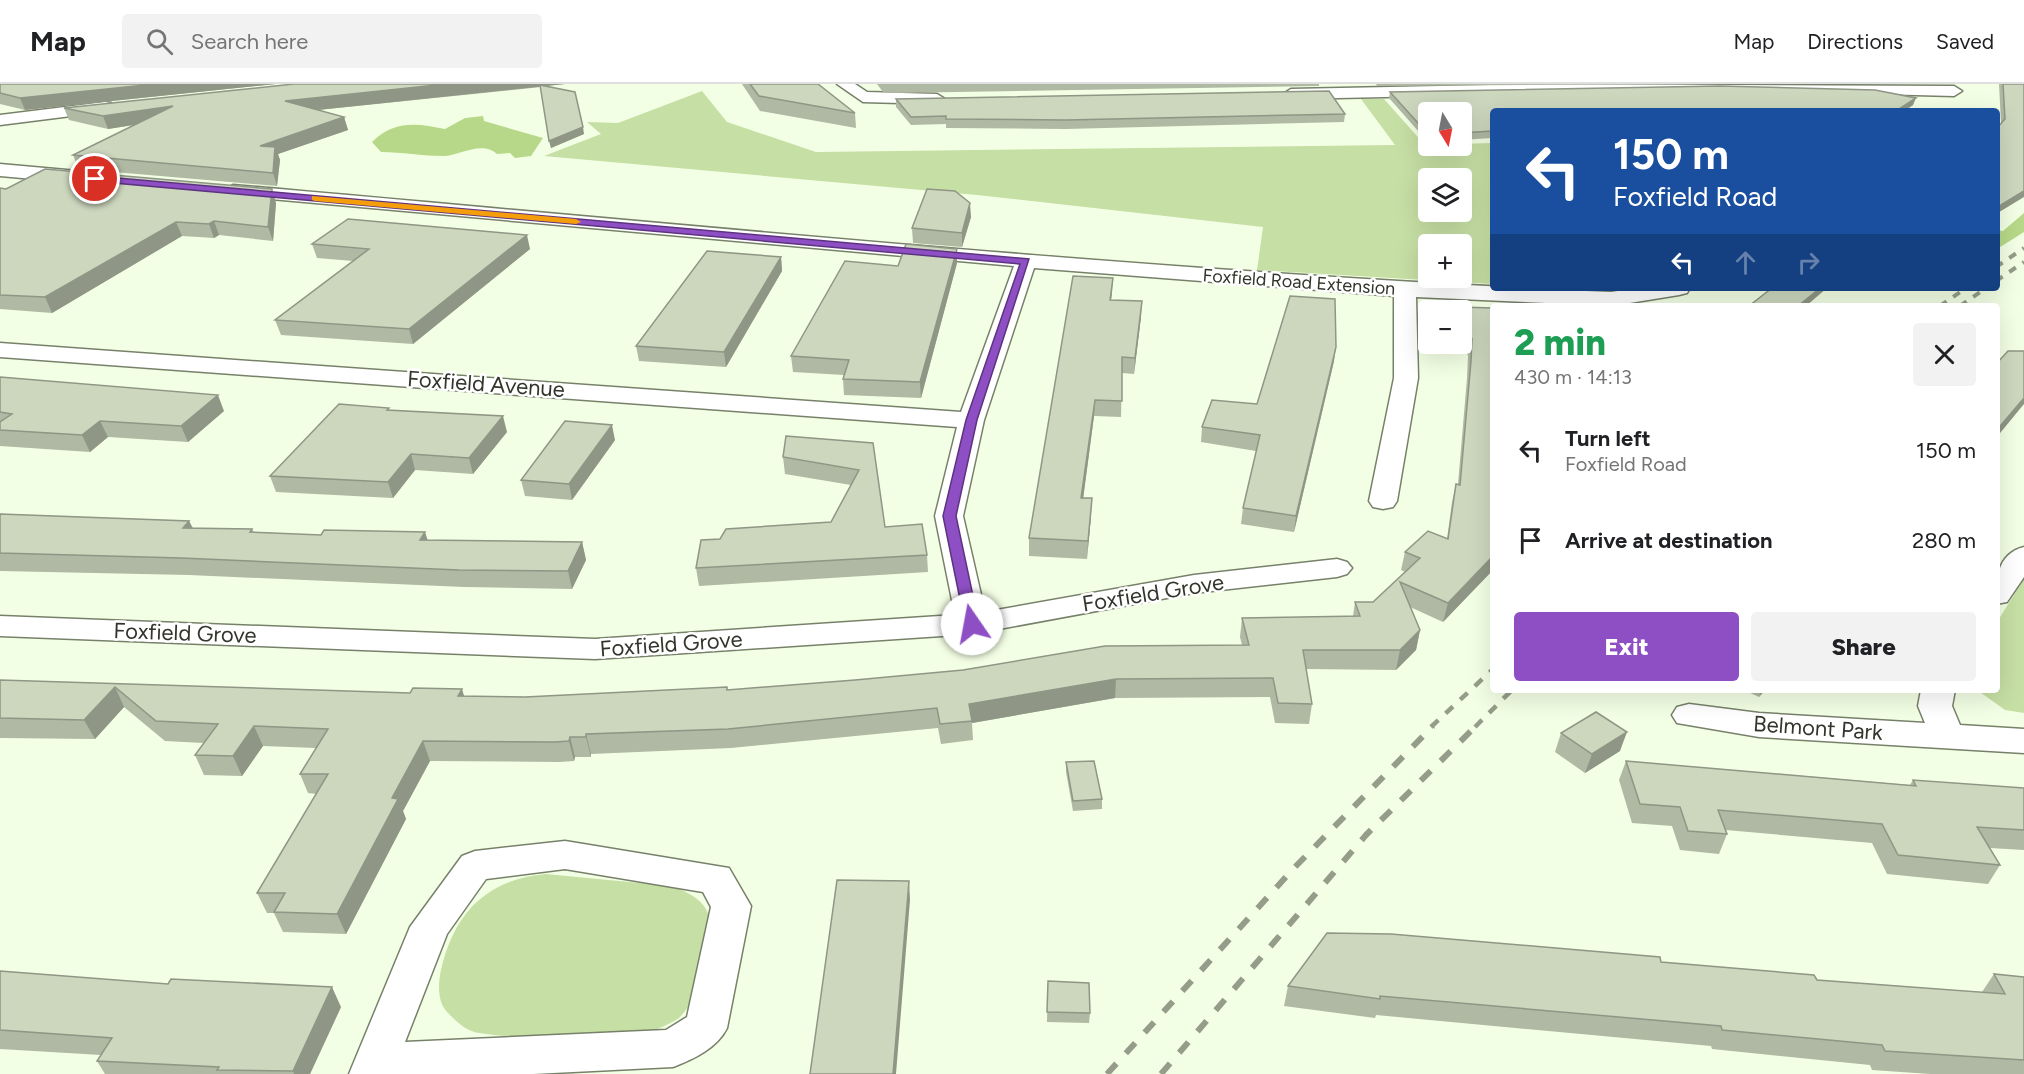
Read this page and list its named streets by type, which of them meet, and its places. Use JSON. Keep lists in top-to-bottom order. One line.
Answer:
{"streets":{"street":["Foxfield Road Extension","Foxfield Avenue","Foxfield Grove","Belmont Park"]},"north":"bottom","page":{"header":"Map","search":"Search here","nav":["Map","Directions","Saved"],"map_buttons":["+","−"],"turn":["150 m","Foxfield Road"],"heading":["2 min","430 m · 14:13"],"list":[{"name":"Turn left","note":"Foxfield Road","value":"150 m"},{"name":"Arrive at destination","value":"280 m"}],"buttons":["Exit","Share"]}}
